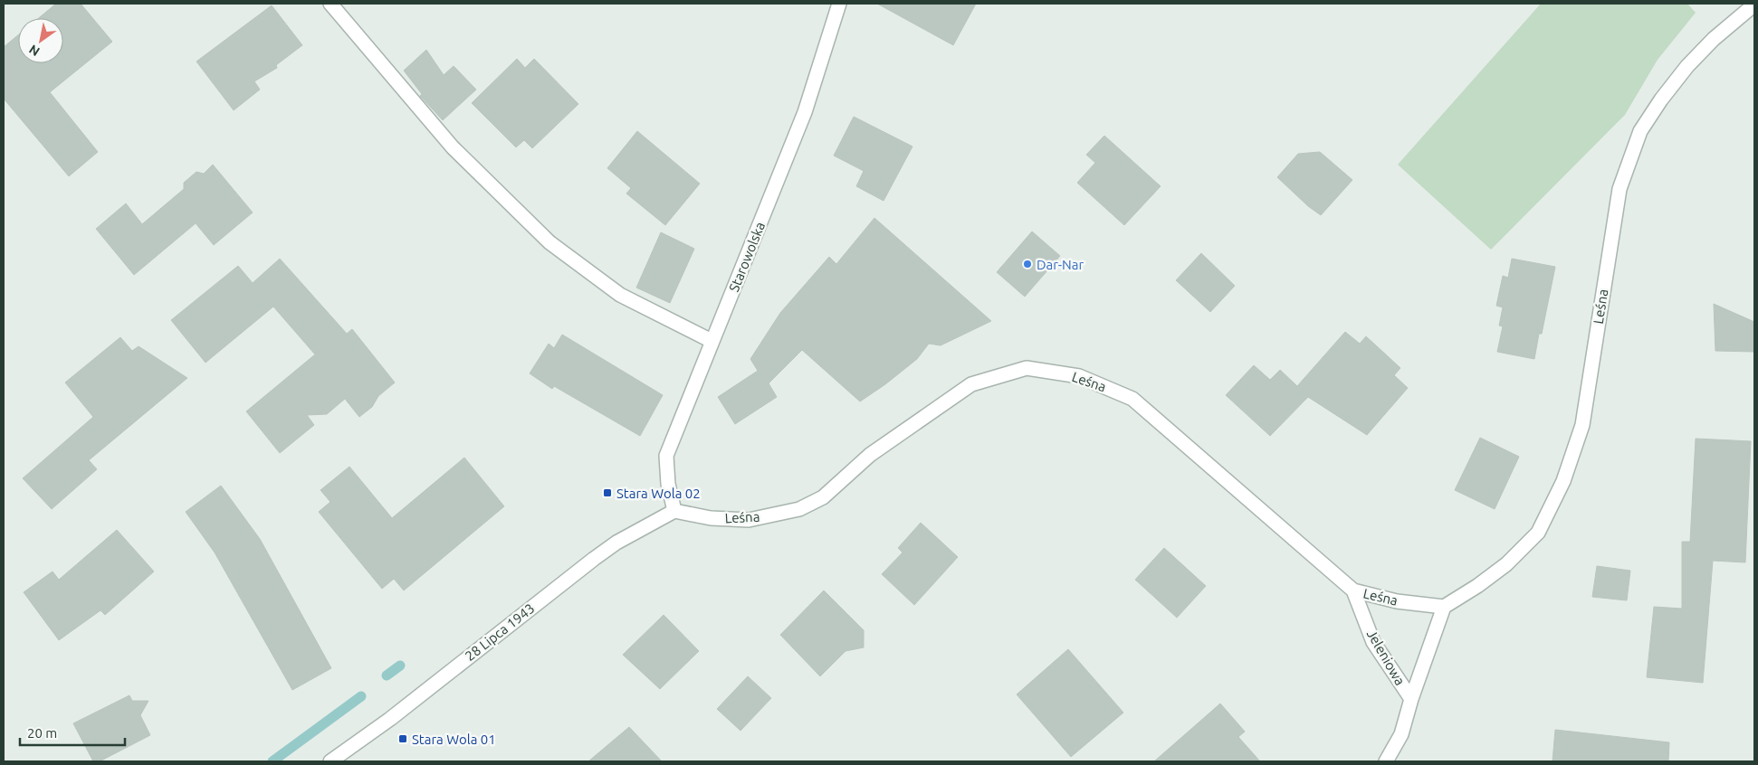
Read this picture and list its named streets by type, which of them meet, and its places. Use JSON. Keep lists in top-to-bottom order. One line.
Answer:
{"streets":{"street":["Starowolska","Leśna","28 Lipca 1943","Jeleniowa"]},"crossings":[["Starowolska","Leśna"],["Starowolska","28 Lipca 1943"],["Leśna","28 Lipca 1943"],["Leśna","Jeleniowa"]],"places":{"other":["Dar-Nar"],"transit":["Stara Wola 02","Stara Wola 01"]},"scale_bar":"20 m","north":"bottom left"}
